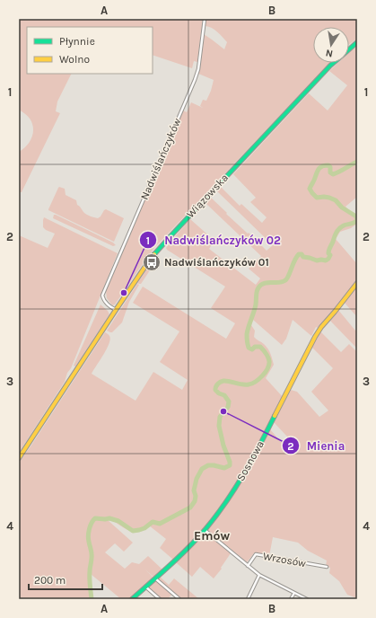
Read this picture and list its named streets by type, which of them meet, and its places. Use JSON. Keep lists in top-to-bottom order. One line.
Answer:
{"streets":{"main road":["Wiązowska","Sosnowa"],"street":["Nadwiślańczyków","Wrzosów"]},"crossings":[["Nadwiślańczyków","Wiązowska"]],"districts":["Emów"],"places":{"bus stop":["Nadwiślańczyków 01"],"other":["Nadwiślańczyków 02","Mienia"]},"legend":["Płynnie","Wolno"],"scale_bar":"200 m","north":"bottom","grid":{"columns":["A","B"],"rows":["1","2","3","4"]}}
